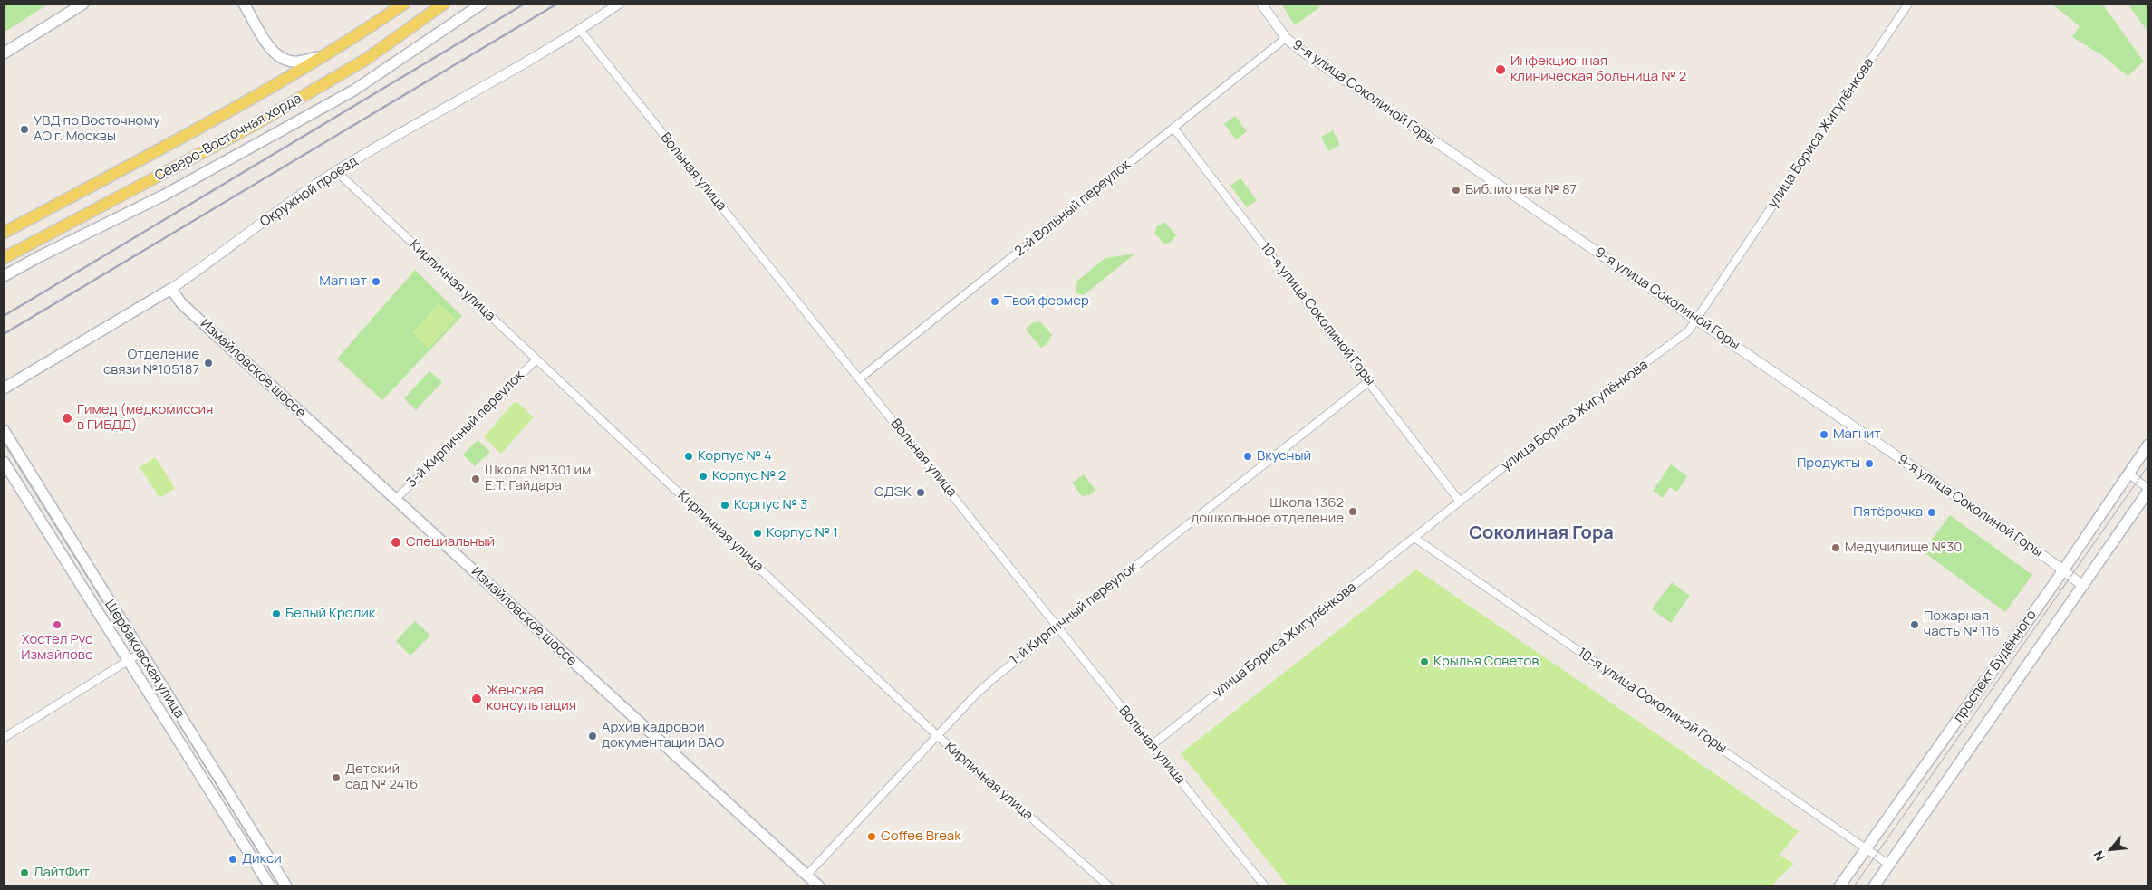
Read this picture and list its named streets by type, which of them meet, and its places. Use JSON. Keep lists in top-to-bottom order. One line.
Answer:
{"streets":{"main road":["Северо-Восточная хорда","Окружной проезд","Измайловское шоссе","Щербаковская улица","проспект Будённого"],"street":["9-я улица Соколиной Горы","улица Бориса Жигулёнкова","Вольная улица","2-й Вольный переулок","Кирпичная улица","10-я улица Соколиной Горы","3-й Кирпичный переулок","1-й Кирпичный переулок"]},"crossings":[["9-я улица Соколиной Горы","улица Бориса Жигулёнкова"],["9-я улица Соколиной Горы","2-й Вольный переулок"],["9-я улица Соколиной Горы","проспект Будённого"],["улица Бориса Жигулёнкова","Вольная улица"],["улица Бориса Жигулёнкова","10-я улица Соколиной Горы"],["Вольная улица","Окружной проезд"],["Вольная улица","2-й Вольный переулок"],["Вольная улица","1-й Кирпичный переулок"],["Окружной проезд","Кирпичная улица"],["Окружной проезд","Измайловское шоссе"],["2-й Вольный переулок","10-я улица Соколиной Горы"],["Кирпичная улица","3-й Кирпичный переулок"],["Кирпичная улица","1-й Кирпичный переулок"],["10-я улица Соколиной Горы","1-й Кирпичный переулок"],["10-я улица Соколиной Горы","проспект Будённого"],["Измайловское шоссе","3-й Кирпичный переулок"],["Измайловское шоссе","1-й Кирпичный переулок"]],"districts":["Соколиная Гора"],"places":["Инфекционная клиническая больница № 2","УВД по Восточному АО г. Москвы","Библиотека № 87","Магнат","Твой фермер","Отделение связи №105187","Гимед (медкомиссия в ГИБДД)","Магнит","Корпус № 4","Вкусный","Продукты","Корпус № 2","Школа №1301 им. Е.Т. Гайдара","СДЭК","Корпус № 3","Школа 1362 дошкольное отделение","Пятёрочка","Корпус № 1","Специальный","Медучилище №30","Белый Кролик","Хостел Рус Измайлово","Пожарная часть № 116","Крылья Советов","Женская консультация","Архив кадровой документации ВАО","Детский сад № 2416","Coffee Break","Дикси","ЛайтФит"],"north":"bottom left"}
